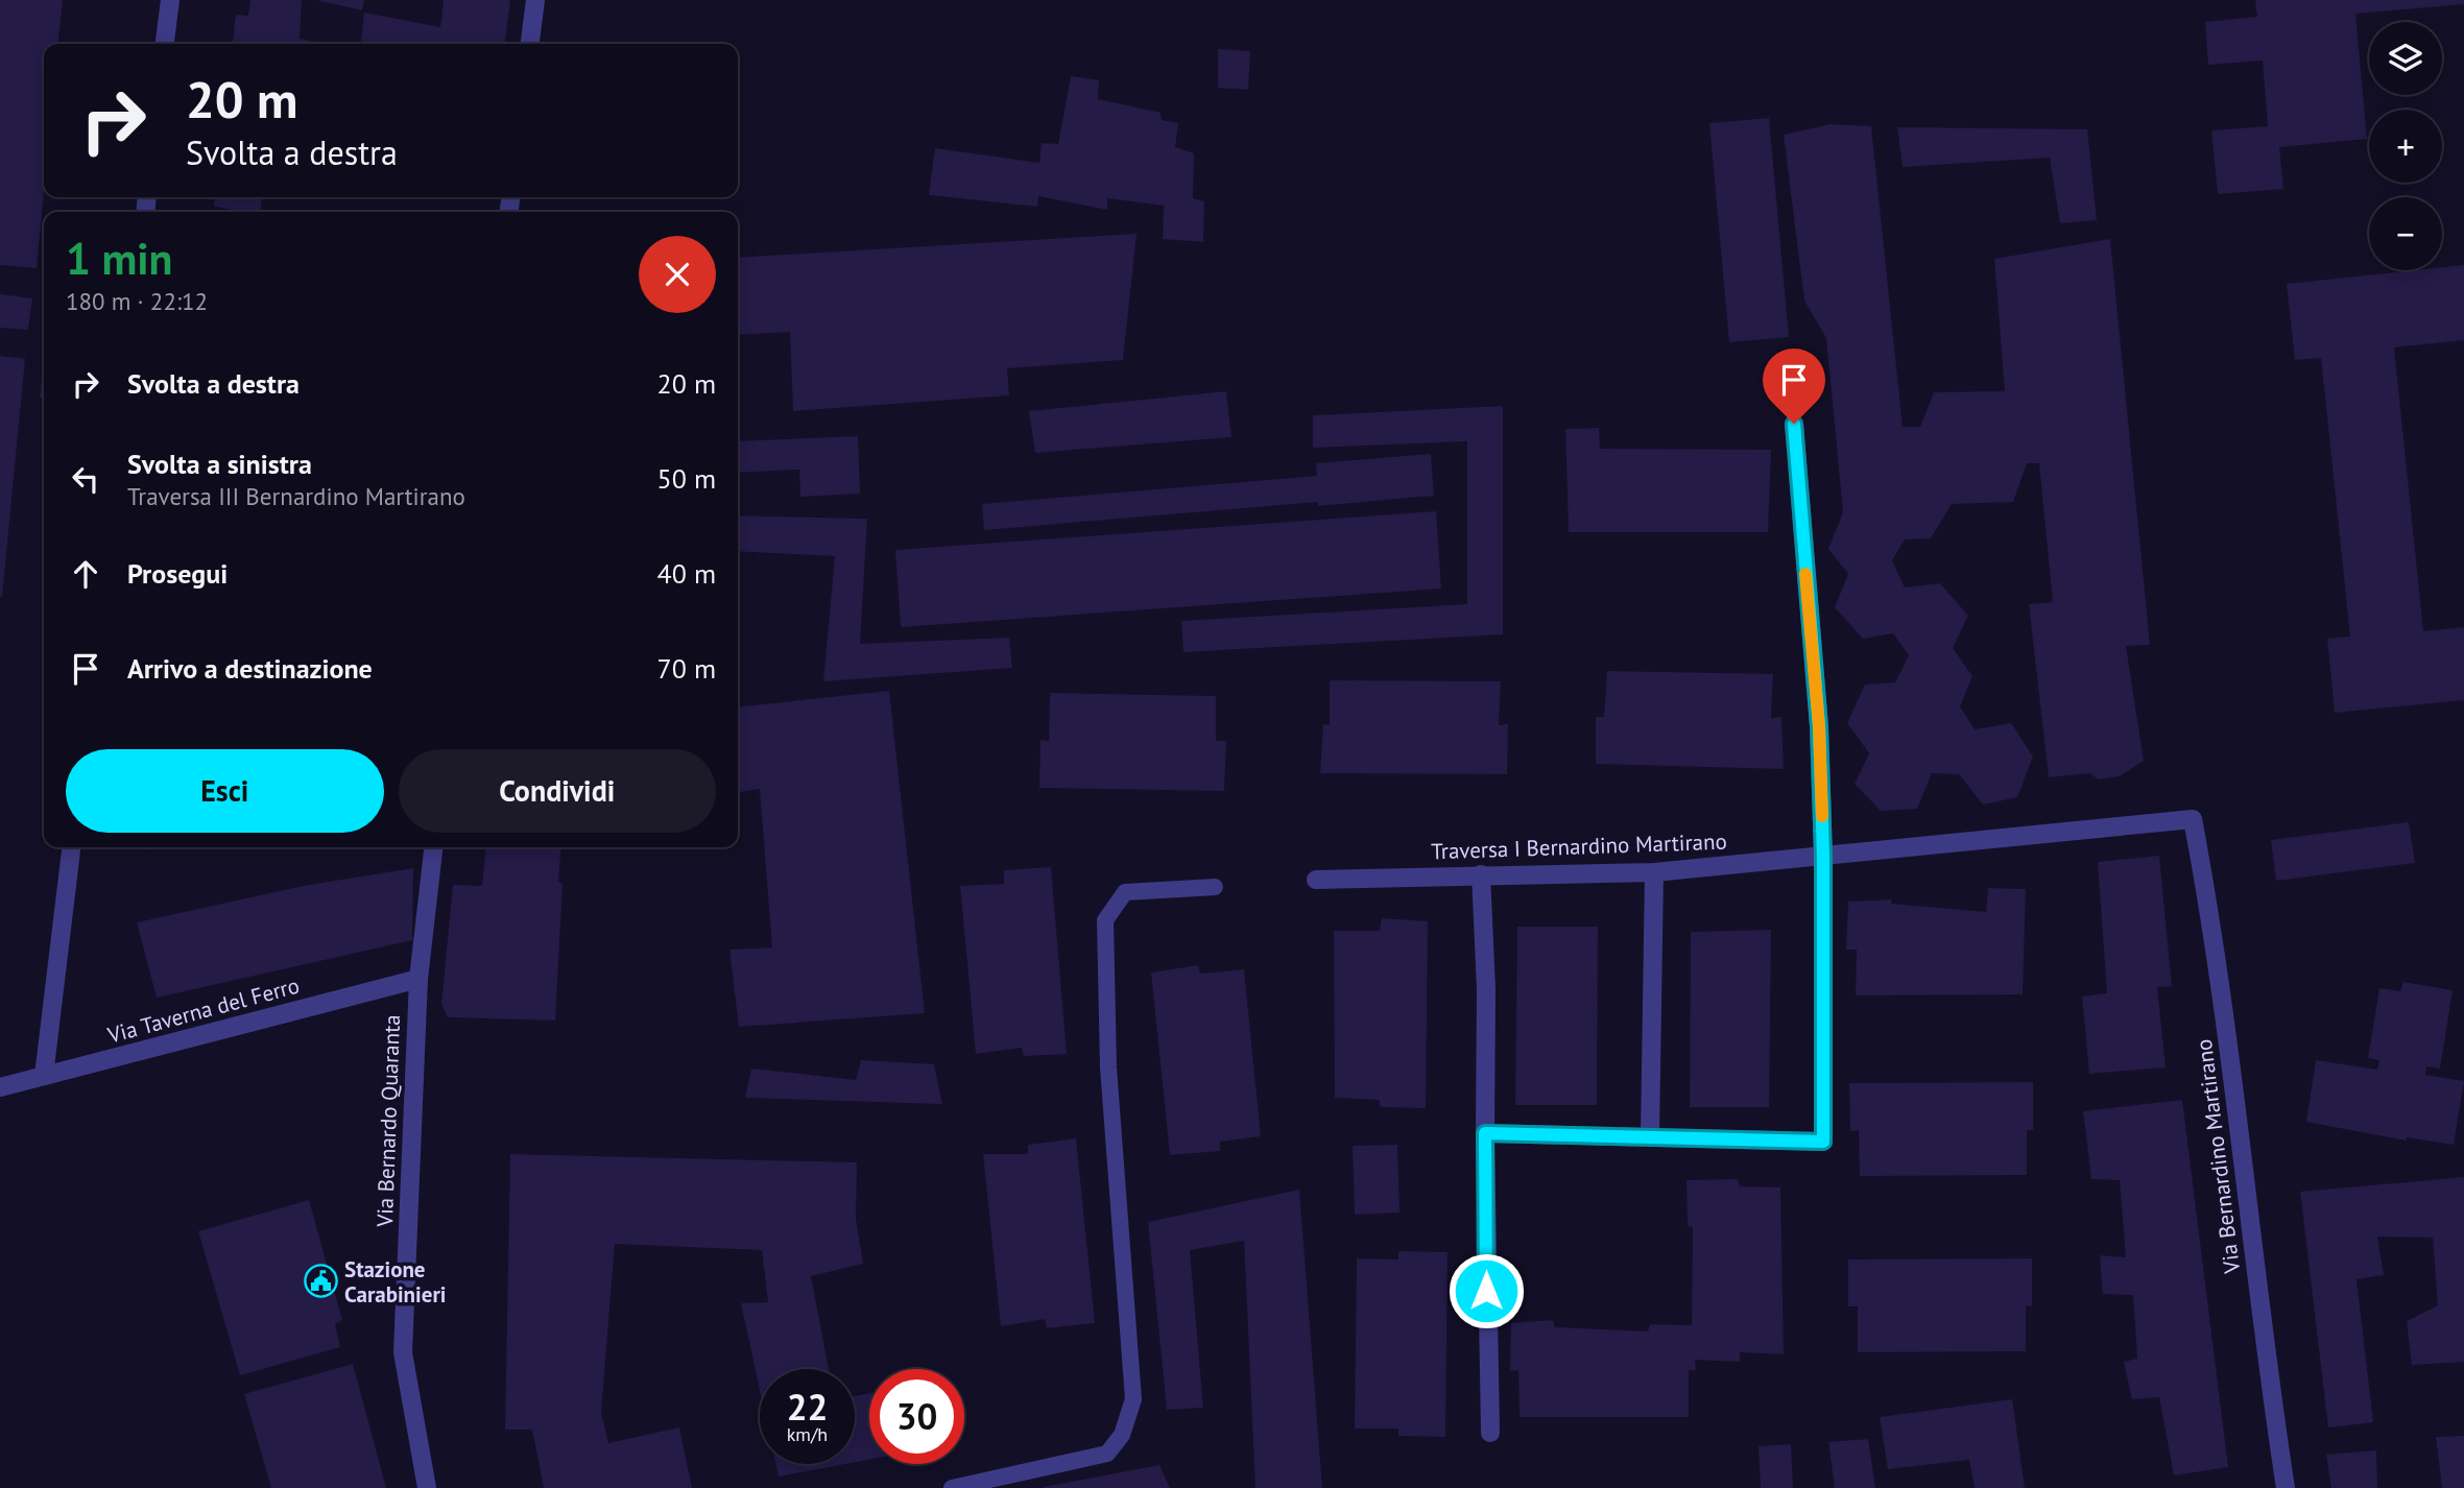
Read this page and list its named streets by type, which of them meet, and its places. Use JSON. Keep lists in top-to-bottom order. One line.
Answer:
{"streets":{"street":["Traversa I Bernardino Martirano","Via Taverna del Ferro","Via Bernardo Quaranta","Via Bernardino Martirano"]},"crossings":[["Traversa I Bernardino Martirano","Via Bernardino Martirano"],["Via Taverna del Ferro","Via Bernardo Quaranta"]],"places":{"public building":["Stazione Carabinieri"]},"page":{"map_buttons":["+","−"],"turn":["20 m","Svolta a destra"],"heading":["1 min","180 m · 22:12"],"list":[{"name":"Svolta a destra","value":"20 m"},{"name":"Svolta a sinistra","note":"Traversa III Bernardino Martirano","value":"50 m"},{"name":"Prosegui","value":"40 m"},{"name":"Arrivo a destinazione","value":"70 m"}],"buttons":["Esci","Condividi"],"speed":"22 km/h","limit":"30"}}
